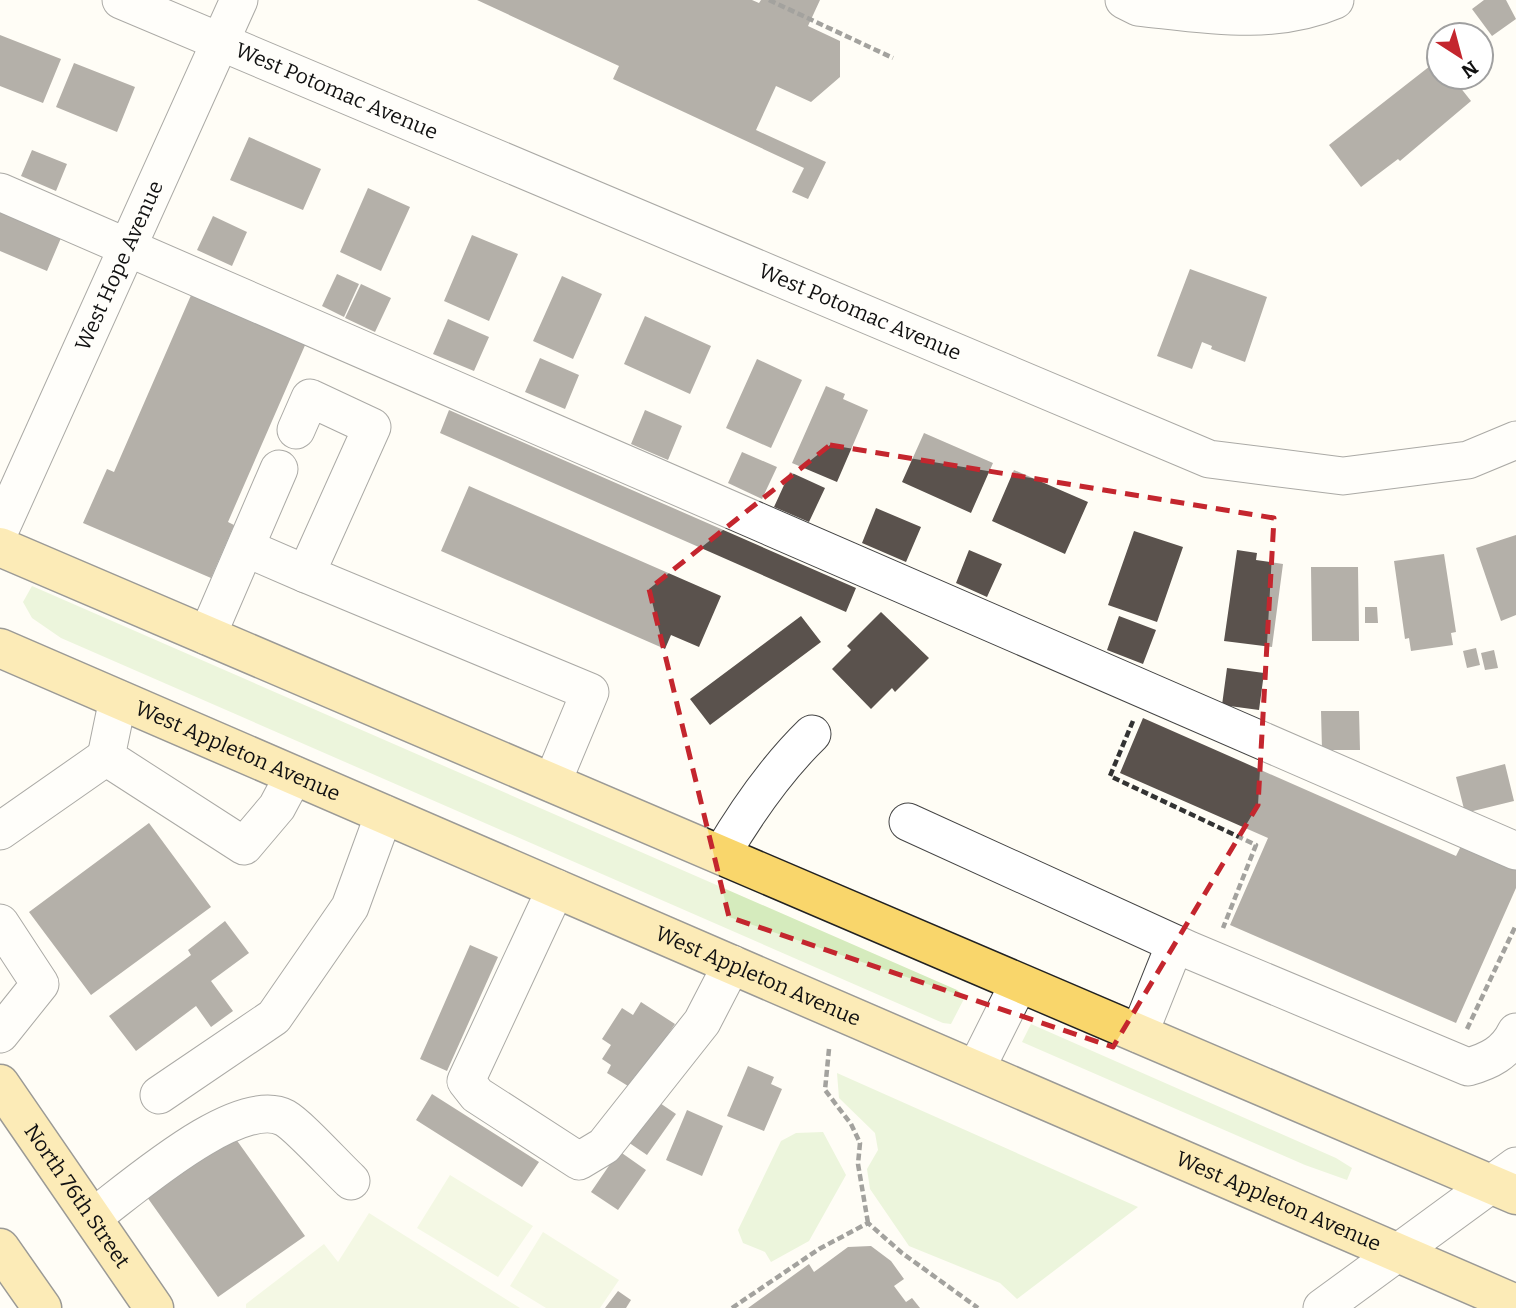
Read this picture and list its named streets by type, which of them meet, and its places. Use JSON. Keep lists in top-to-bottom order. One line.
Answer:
{"streets":{"main road":["West Appleton Avenue","North 76th Street"],"street":["West Potomac Avenue","West Hope Avenue"]},"crossings":[["West Potomac Avenue","West Hope Avenue"]],"north":"bottom right"}
